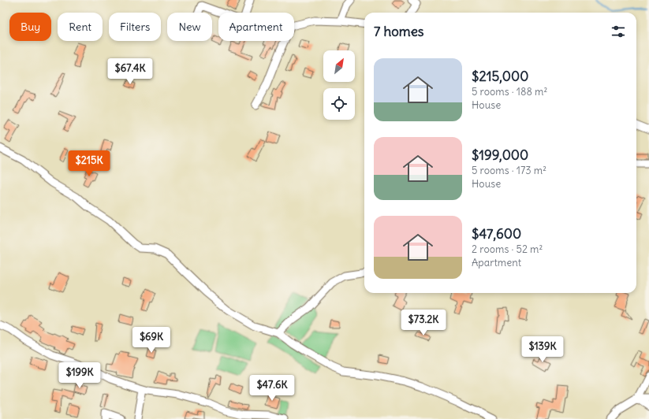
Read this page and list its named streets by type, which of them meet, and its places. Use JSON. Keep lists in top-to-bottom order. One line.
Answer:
{"north":"top right","page":{"chip":["Buy","Rent","Filters","New","Apartment"],"heading":"7 homes","list":[{"name":"$215,000","note":"5 rooms · 188 m² · House"},{"name":"$199,000","note":"5 rooms · 173 m² · House"},{"name":"$47,600","note":"2 rooms · 52 m² · Apartment"}],"price":["$67.4K","$215K","$73.2K","$69K","$139K","$199K","$47.6K"]}}
